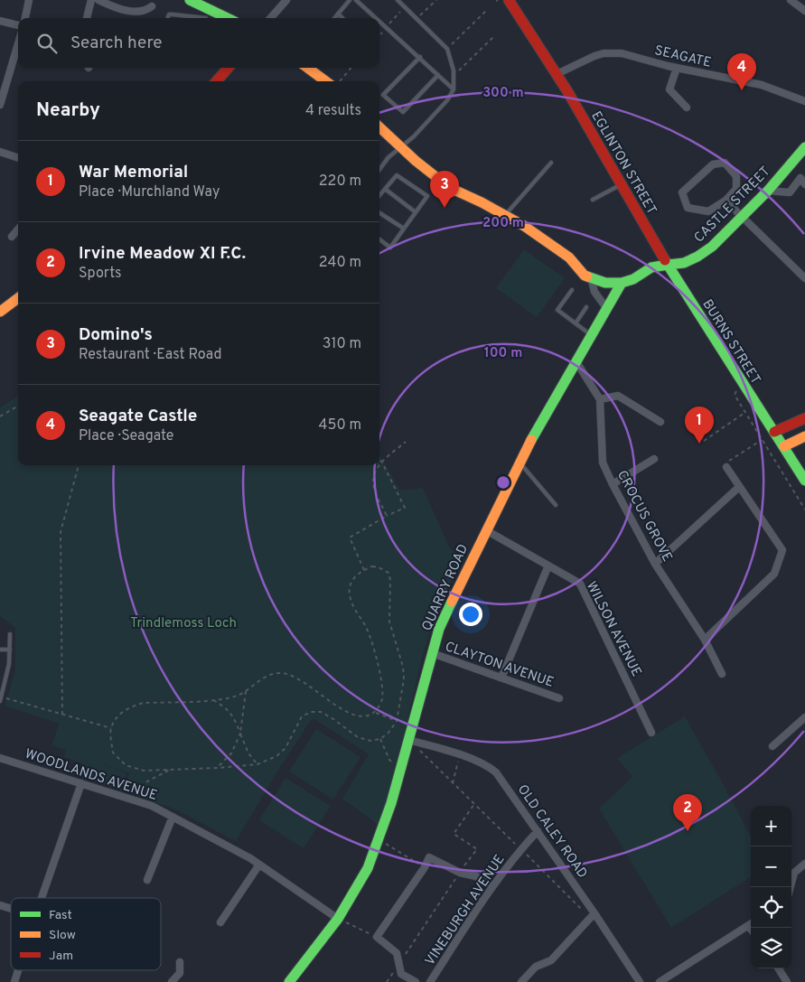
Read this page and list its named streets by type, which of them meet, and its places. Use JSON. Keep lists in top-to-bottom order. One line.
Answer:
{"streets":{"street":["SEAGATE","EGLINTON STREET","CASTLE STREET","BURNS STREET","CROCUS GROVE","QUARRY ROAD","WILSON AVENUE","CLAYTON AVENUE","WOODLANDS AVENUE","OLD CALEY ROAD","VINEBURGH AVENUE"]},"crossings":[["SEAGATE","EGLINTON STREET"],["EGLINTON STREET","CASTLE STREET"],["EGLINTON STREET","BURNS STREET"],["CASTLE STREET","BURNS STREET"],["CASTLE STREET","QUARRY ROAD"],["CROCUS GROVE","QUARRY ROAD"],["QUARRY ROAD","WILSON AVENUE"],["QUARRY ROAD","CLAYTON AVENUE"],["QUARRY ROAD","WOODLANDS AVENUE"],["QUARRY ROAD","OLD CALEY ROAD"],["OLD CALEY ROAD","VINEBURGH AVENUE"]],"parks":["Trindlemoss Loch"],"legend":["Fast","Slow","Jam"],"page":{"search":"Search here","pins":["4","3","1","2"],"heading":["Nearby","4 results"],"list":[{"mark":"1","name":"War Memorial","note":"Place · Murchland Way","value":"220 m"},{"mark":"2","name":"Irvine Meadow XI F.C.","note":"Sports","value":"240 m"},{"mark":"3","name":"Domino's","note":"Restaurant · East Road","value":"310 m"},{"mark":"4","name":"Seagate Castle","note":"Place · Seagate","value":"450 m"}],"map_buttons":["+","−"]},"rings":["300 m","200 m","100 m"]}
